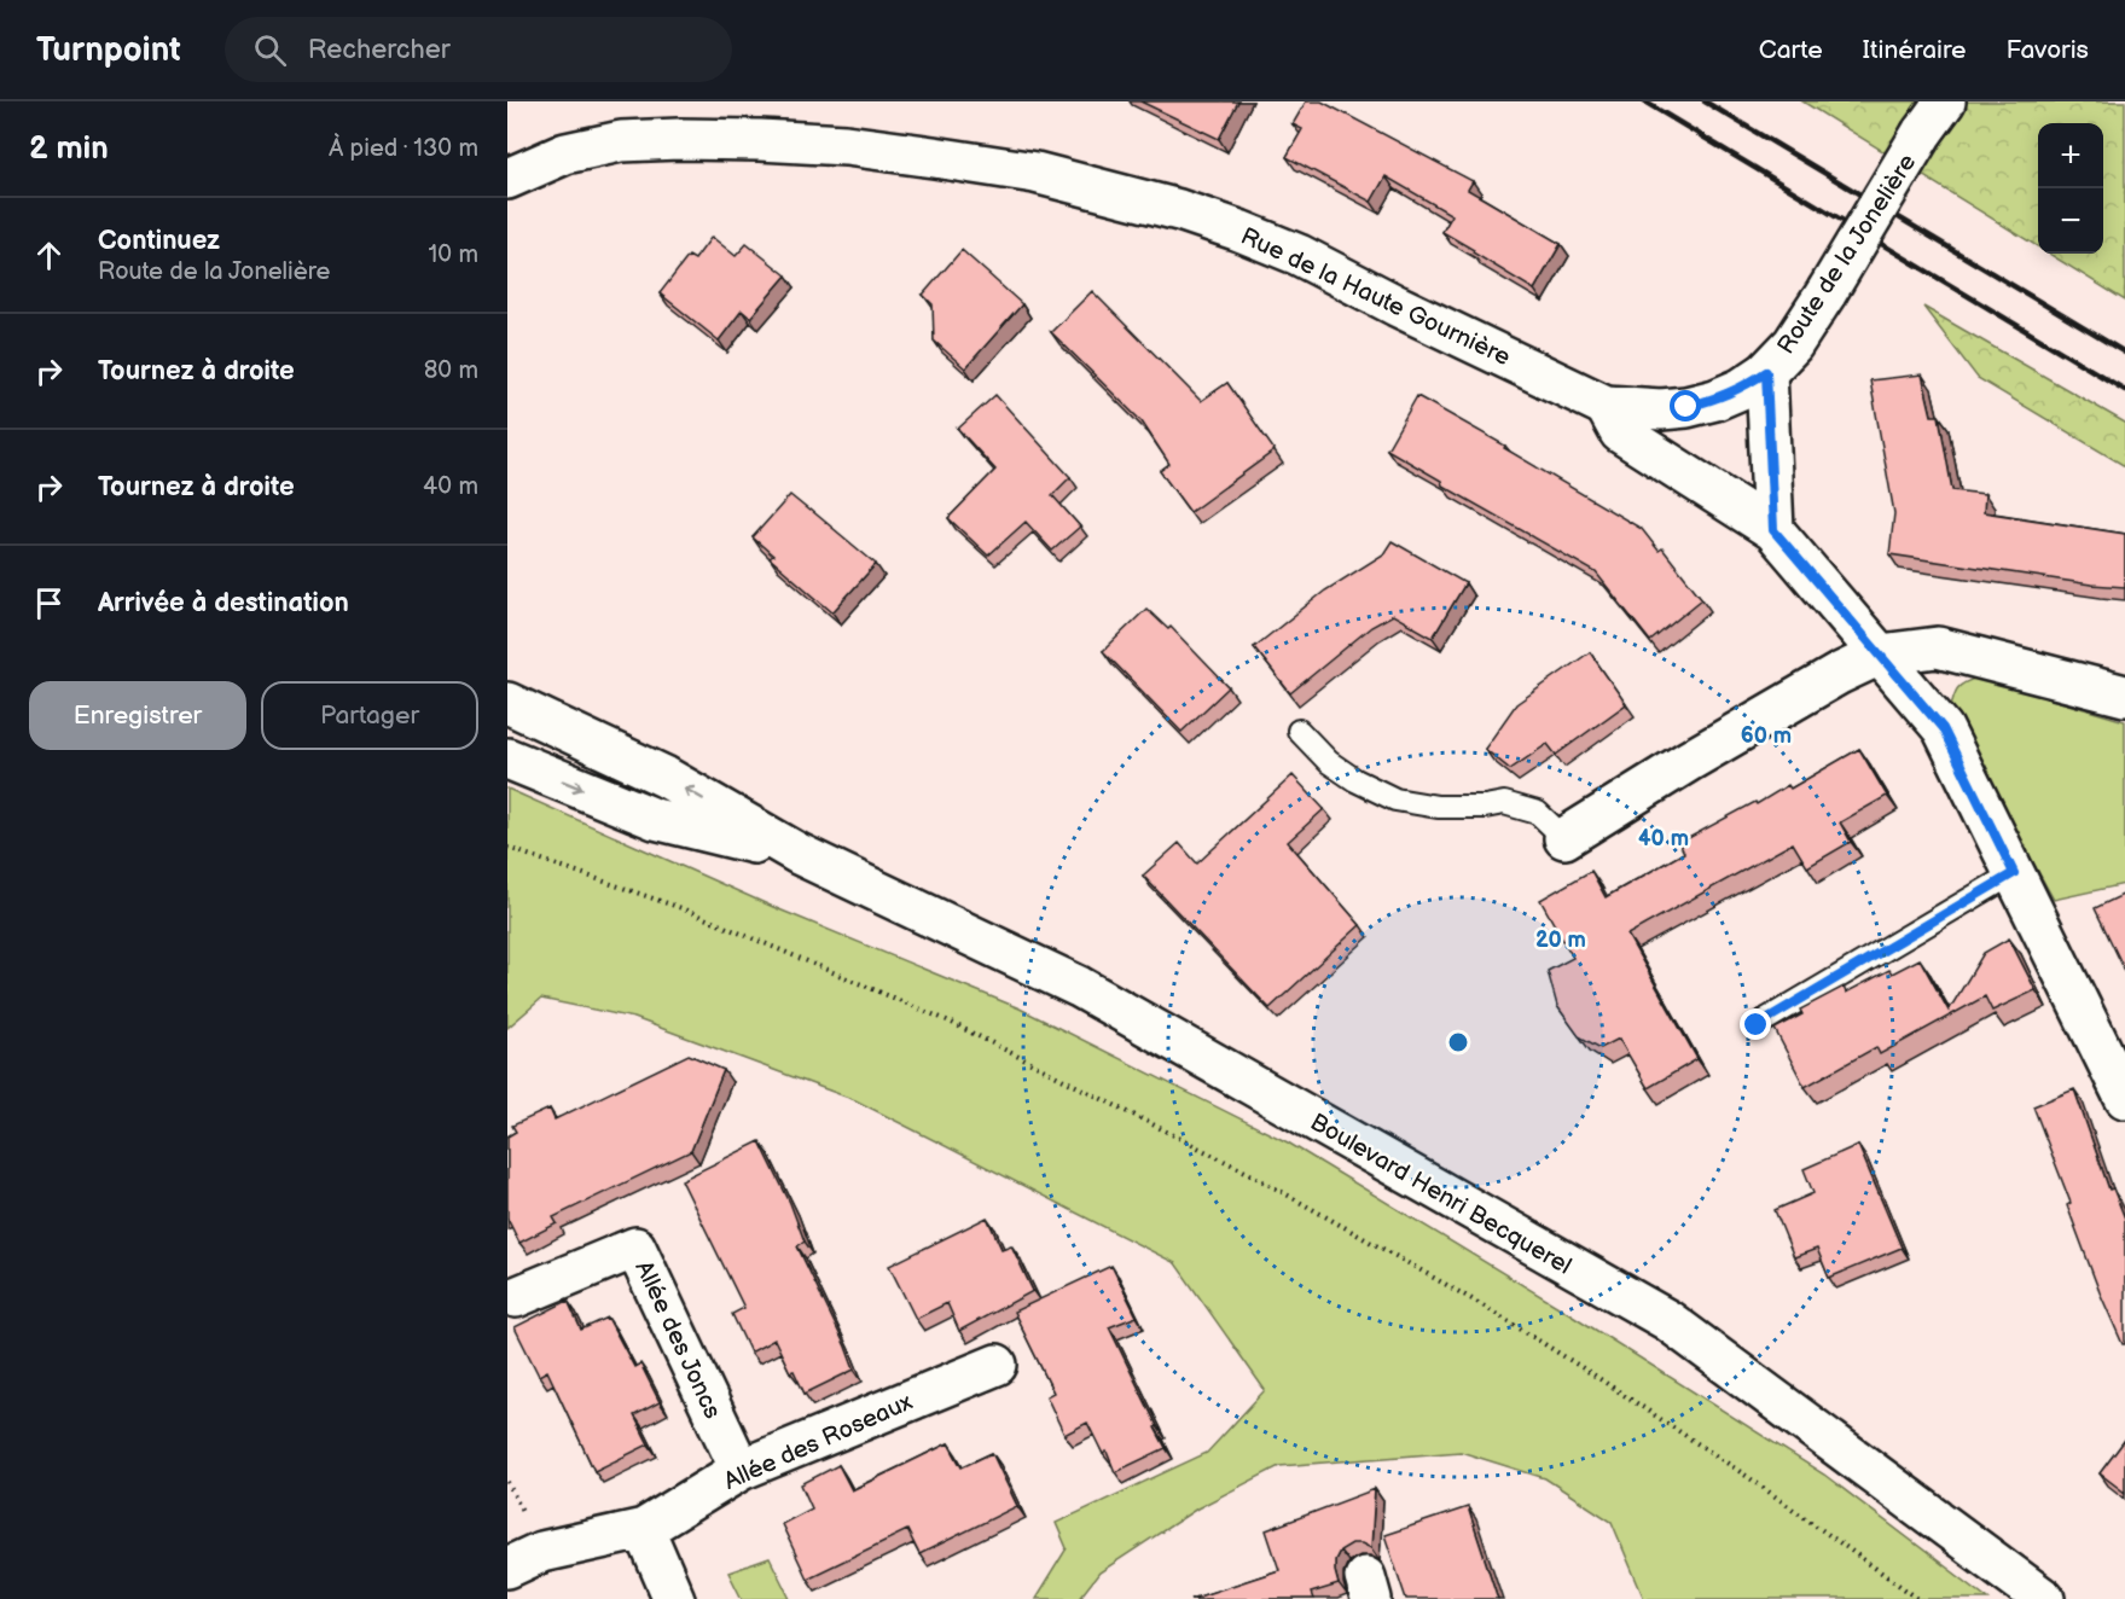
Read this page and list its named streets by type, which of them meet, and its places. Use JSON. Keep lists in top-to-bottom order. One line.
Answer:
{"streets":{"street":["Route de la Jonelière","Rue de la Haute Gournière","Boulevard Henri Becquerel","Allée des Joncs","Allée des Roseaux"]},"crossings":[["Route de la Jonelière","Rue de la Haute Gournière"],["Allée des Joncs","Allée des Roseaux"]],"page":{"header":"Turnpoint","search":"Rechercher","nav":["Carte","Itinéraire","Favoris"],"heading":["2 min","À pied · 130 m"],"map_buttons":["+","−"],"list":[["Continuez","Route de la Jonelière","10 m"],["Tournez à droite","80 m"],["Tournez à droite","40 m"],"Arrivée à destination"],"buttons":["Enregistrer","Partager"]},"rings":["60 m","40 m","20 m"]}
